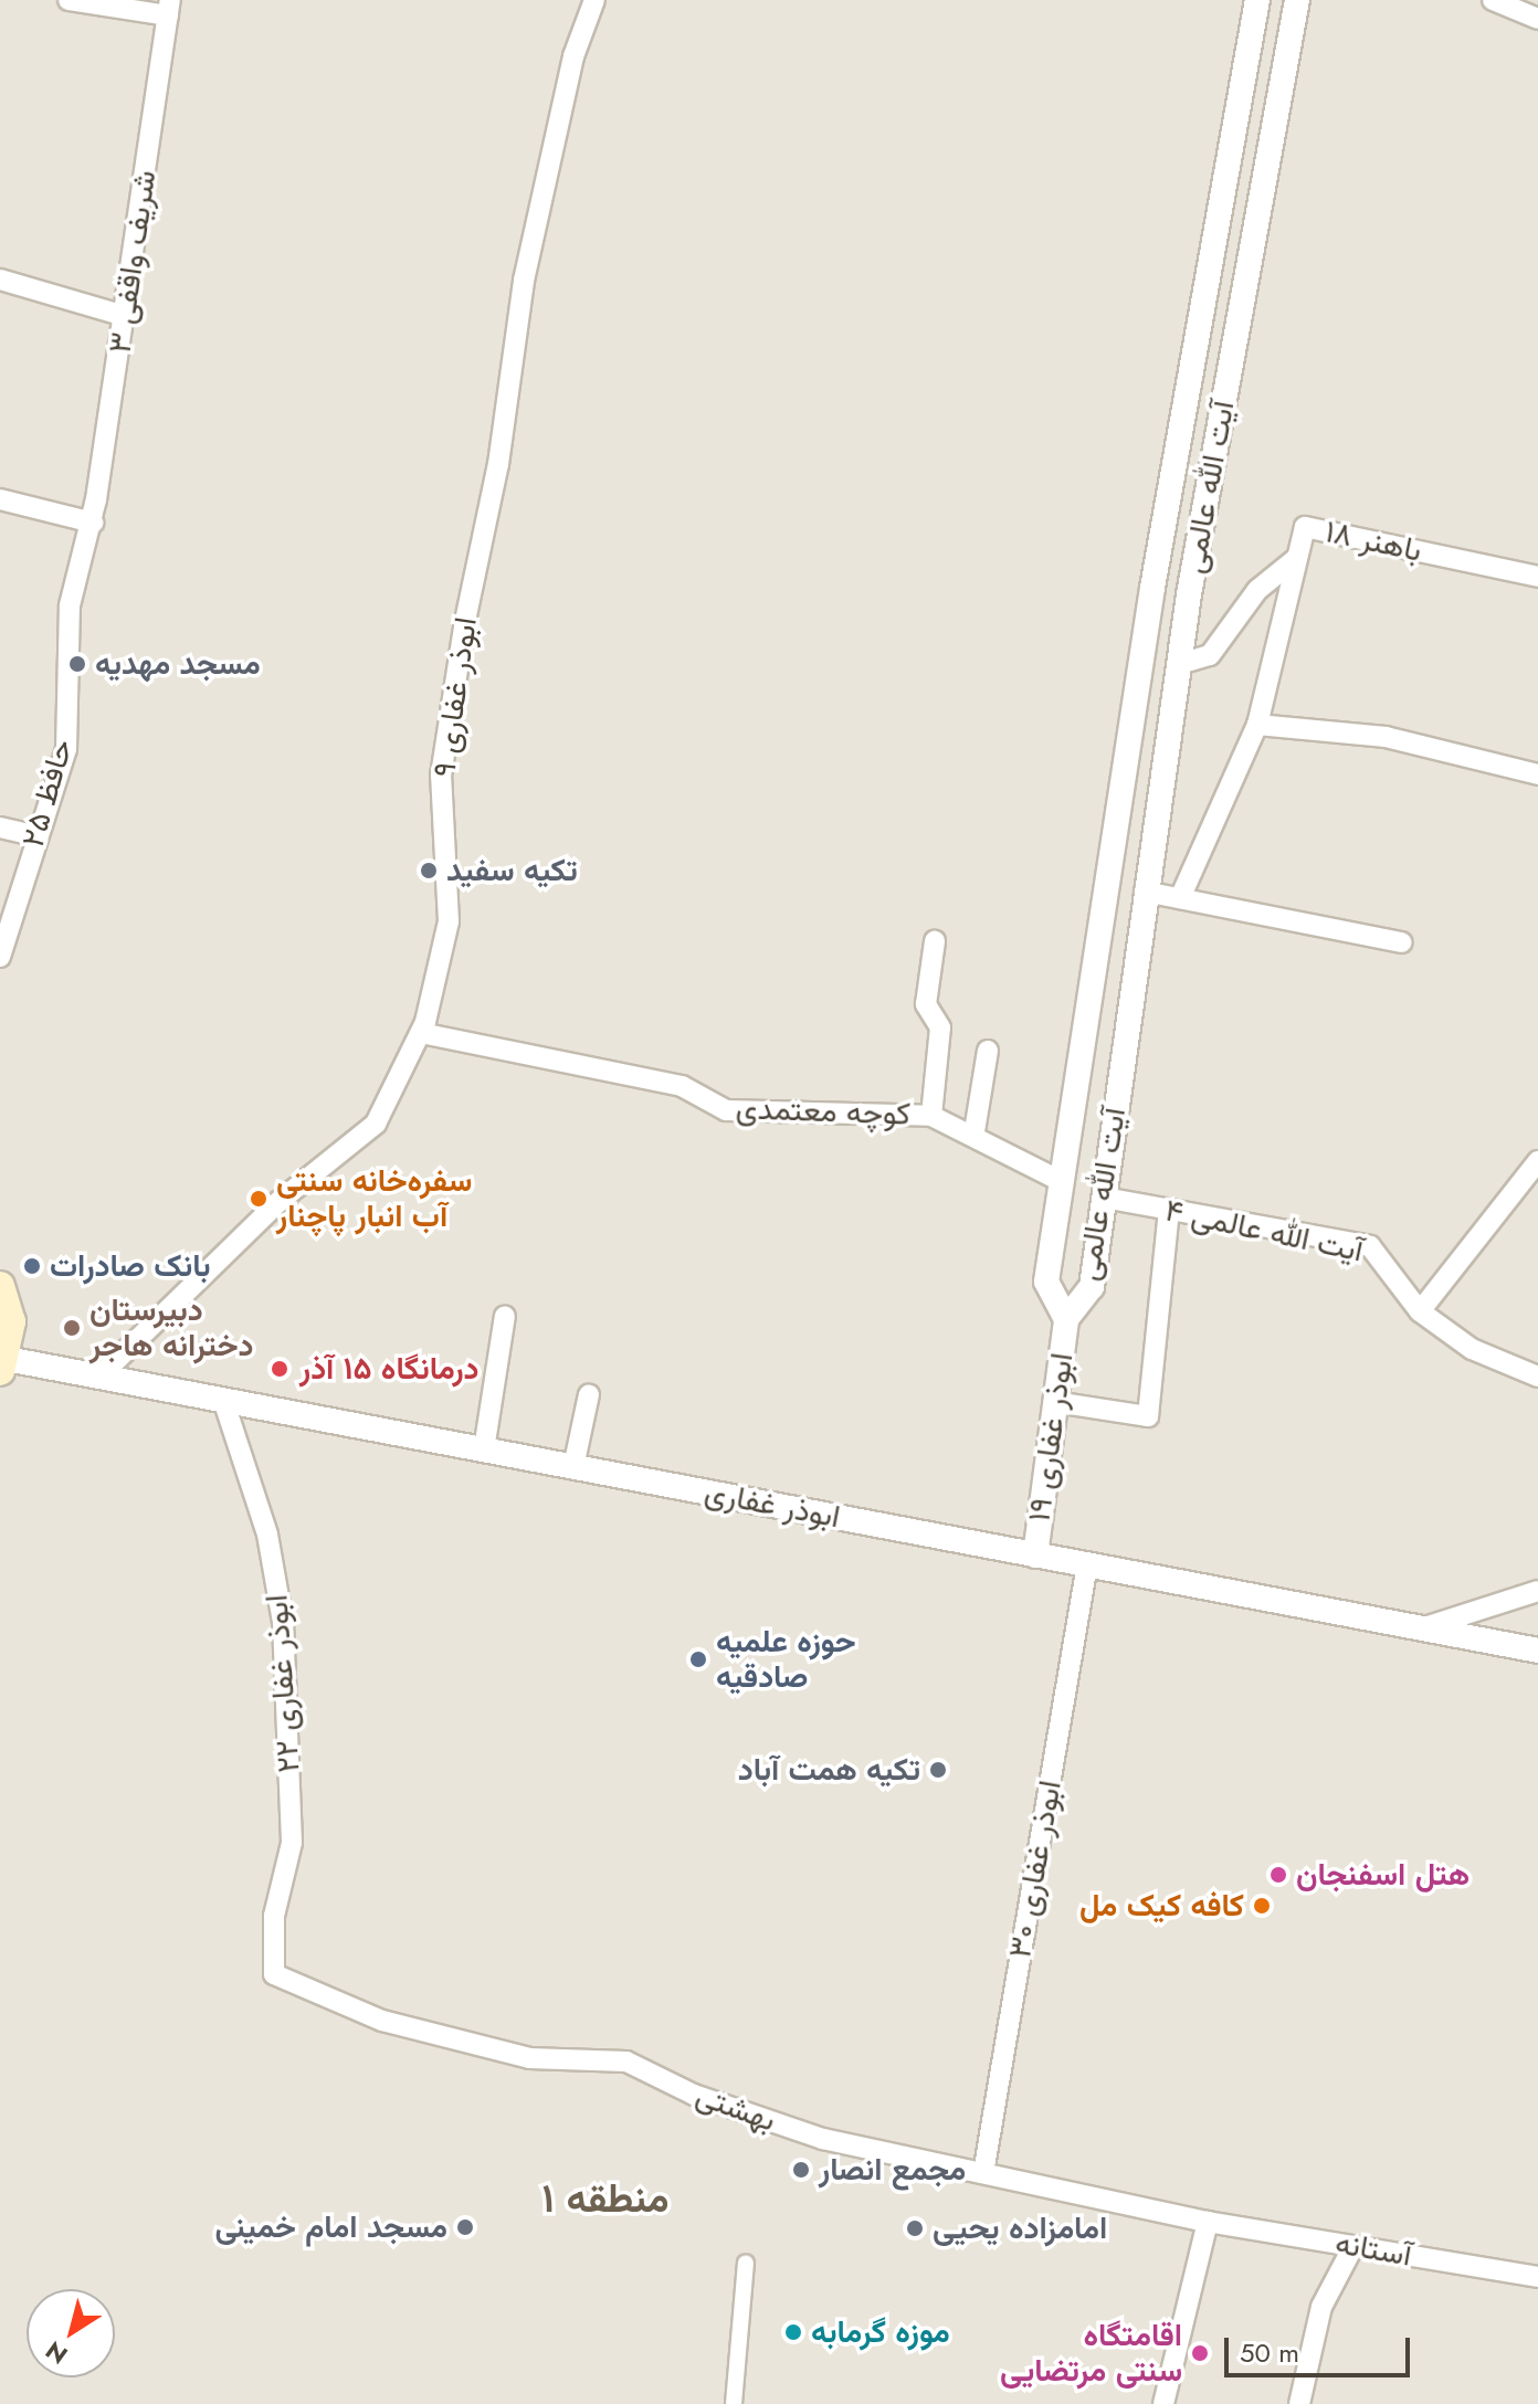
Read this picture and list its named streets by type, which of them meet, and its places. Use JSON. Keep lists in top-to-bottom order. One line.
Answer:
{"streets":{"street":["شریف واقفی ۳","آیت الله عالمی","باهنر ۱۸","ابوذر غفاری ۹","حافظ ۲۵","کوچه معتمدی","آیت الله عالمی ۴","ابوذر غفاری ۱۹","ابوذر غفاری","ابوذر غفاری ۲۲","ابوذر غفاری ۳۰","بهشتی","آستانه"]},"crossings":[["شریف واقفی ۳","حافظ ۲۵"],["آیت الله عالمی","کوچه معتمدی"],["آیت الله عالمی","آیت الله عالمی ۴"],["آیت الله عالمی","ابوذر غفاری ۱۹"],["ابوذر غفاری ۹","کوچه معتمدی"],["ابوذر غفاری ۹","ابوذر غفاری"],["ابوذر غفاری ۱۹","ابوذر غفاری"],["ابوذر غفاری","ابوذر غفاری ۲۲"],["ابوذر غفاری","ابوذر غفاری ۳۰"],["ابوذر غفاری ۲۲","بهشتی"],["ابوذر غفاری ۳۰","بهشتی"],["بهشتی","آستانه"]],"districts":["منطقه ۱"],"places":["مسجد مهدیه","تکیه سفید","سفره‌خانه سنتی آب انبار پاچنار","بانک صادرات","دبیرستان دخترانه هاجر","درمانگاه ۱۵ آذر","حوزه علمیه صادقیه","تکیه همت آباد","هتل اسفنجان","کافه کیک مل","مجمع انصار","مسجد امام خمینی","امامزاده یحیی","موزه گرمابه","اقامتگاه سنتی مرتضایی"],"scale_bar":"50 m","north":"bottom left"}
